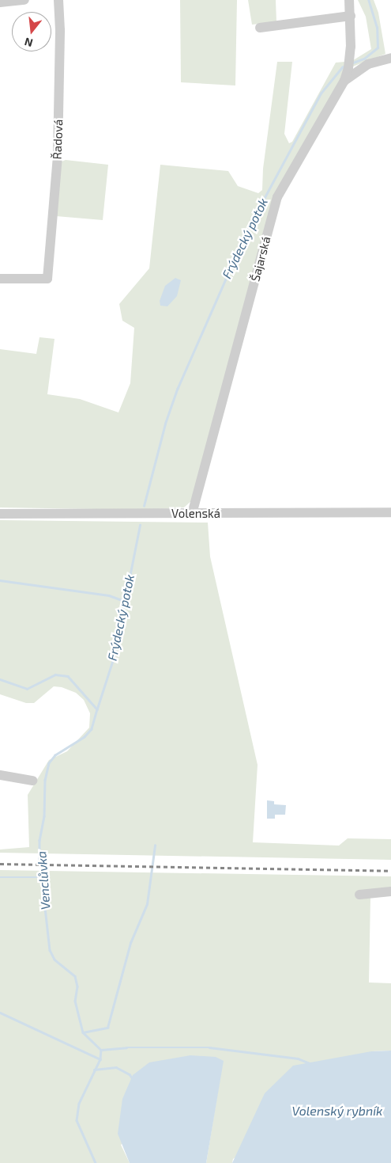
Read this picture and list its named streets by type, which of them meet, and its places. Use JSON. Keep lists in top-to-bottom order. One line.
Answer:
{"streets":{"street":["Řadová","Šajarská","Volenská"]},"crossings":[["Šajarská","Volenská"]],"water":["Frýdecký potok","Venclůvka","Volenský rybník"],"north":"bottom"}
